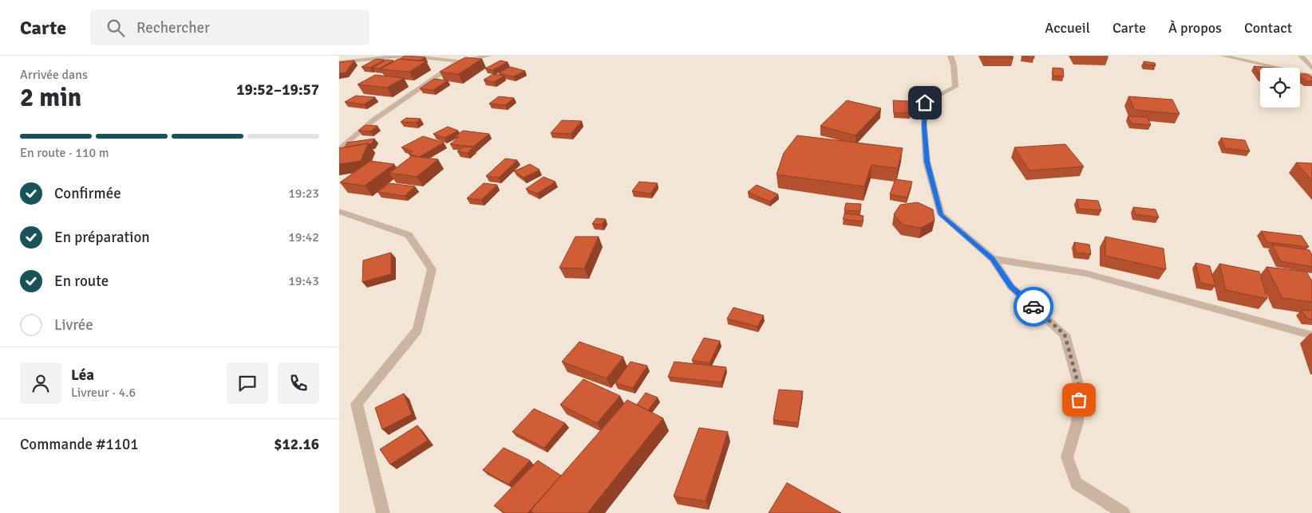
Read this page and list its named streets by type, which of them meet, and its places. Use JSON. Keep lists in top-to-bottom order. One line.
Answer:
{"page":{"header":"Carte","search":"Rechercher","nav":["Accueil","Carte","À propos","Contact"],"heading":["2 min","Arrivée dans","19:52–19:57"],"panel":["Léa","Livreur · 4.6","Commande #1101","$12.16"],"bar":"En route · 110 m","list":[["Confirmée","19:23"],["En préparation","19:42"],["En route","19:43"],"Livrée"]}}
